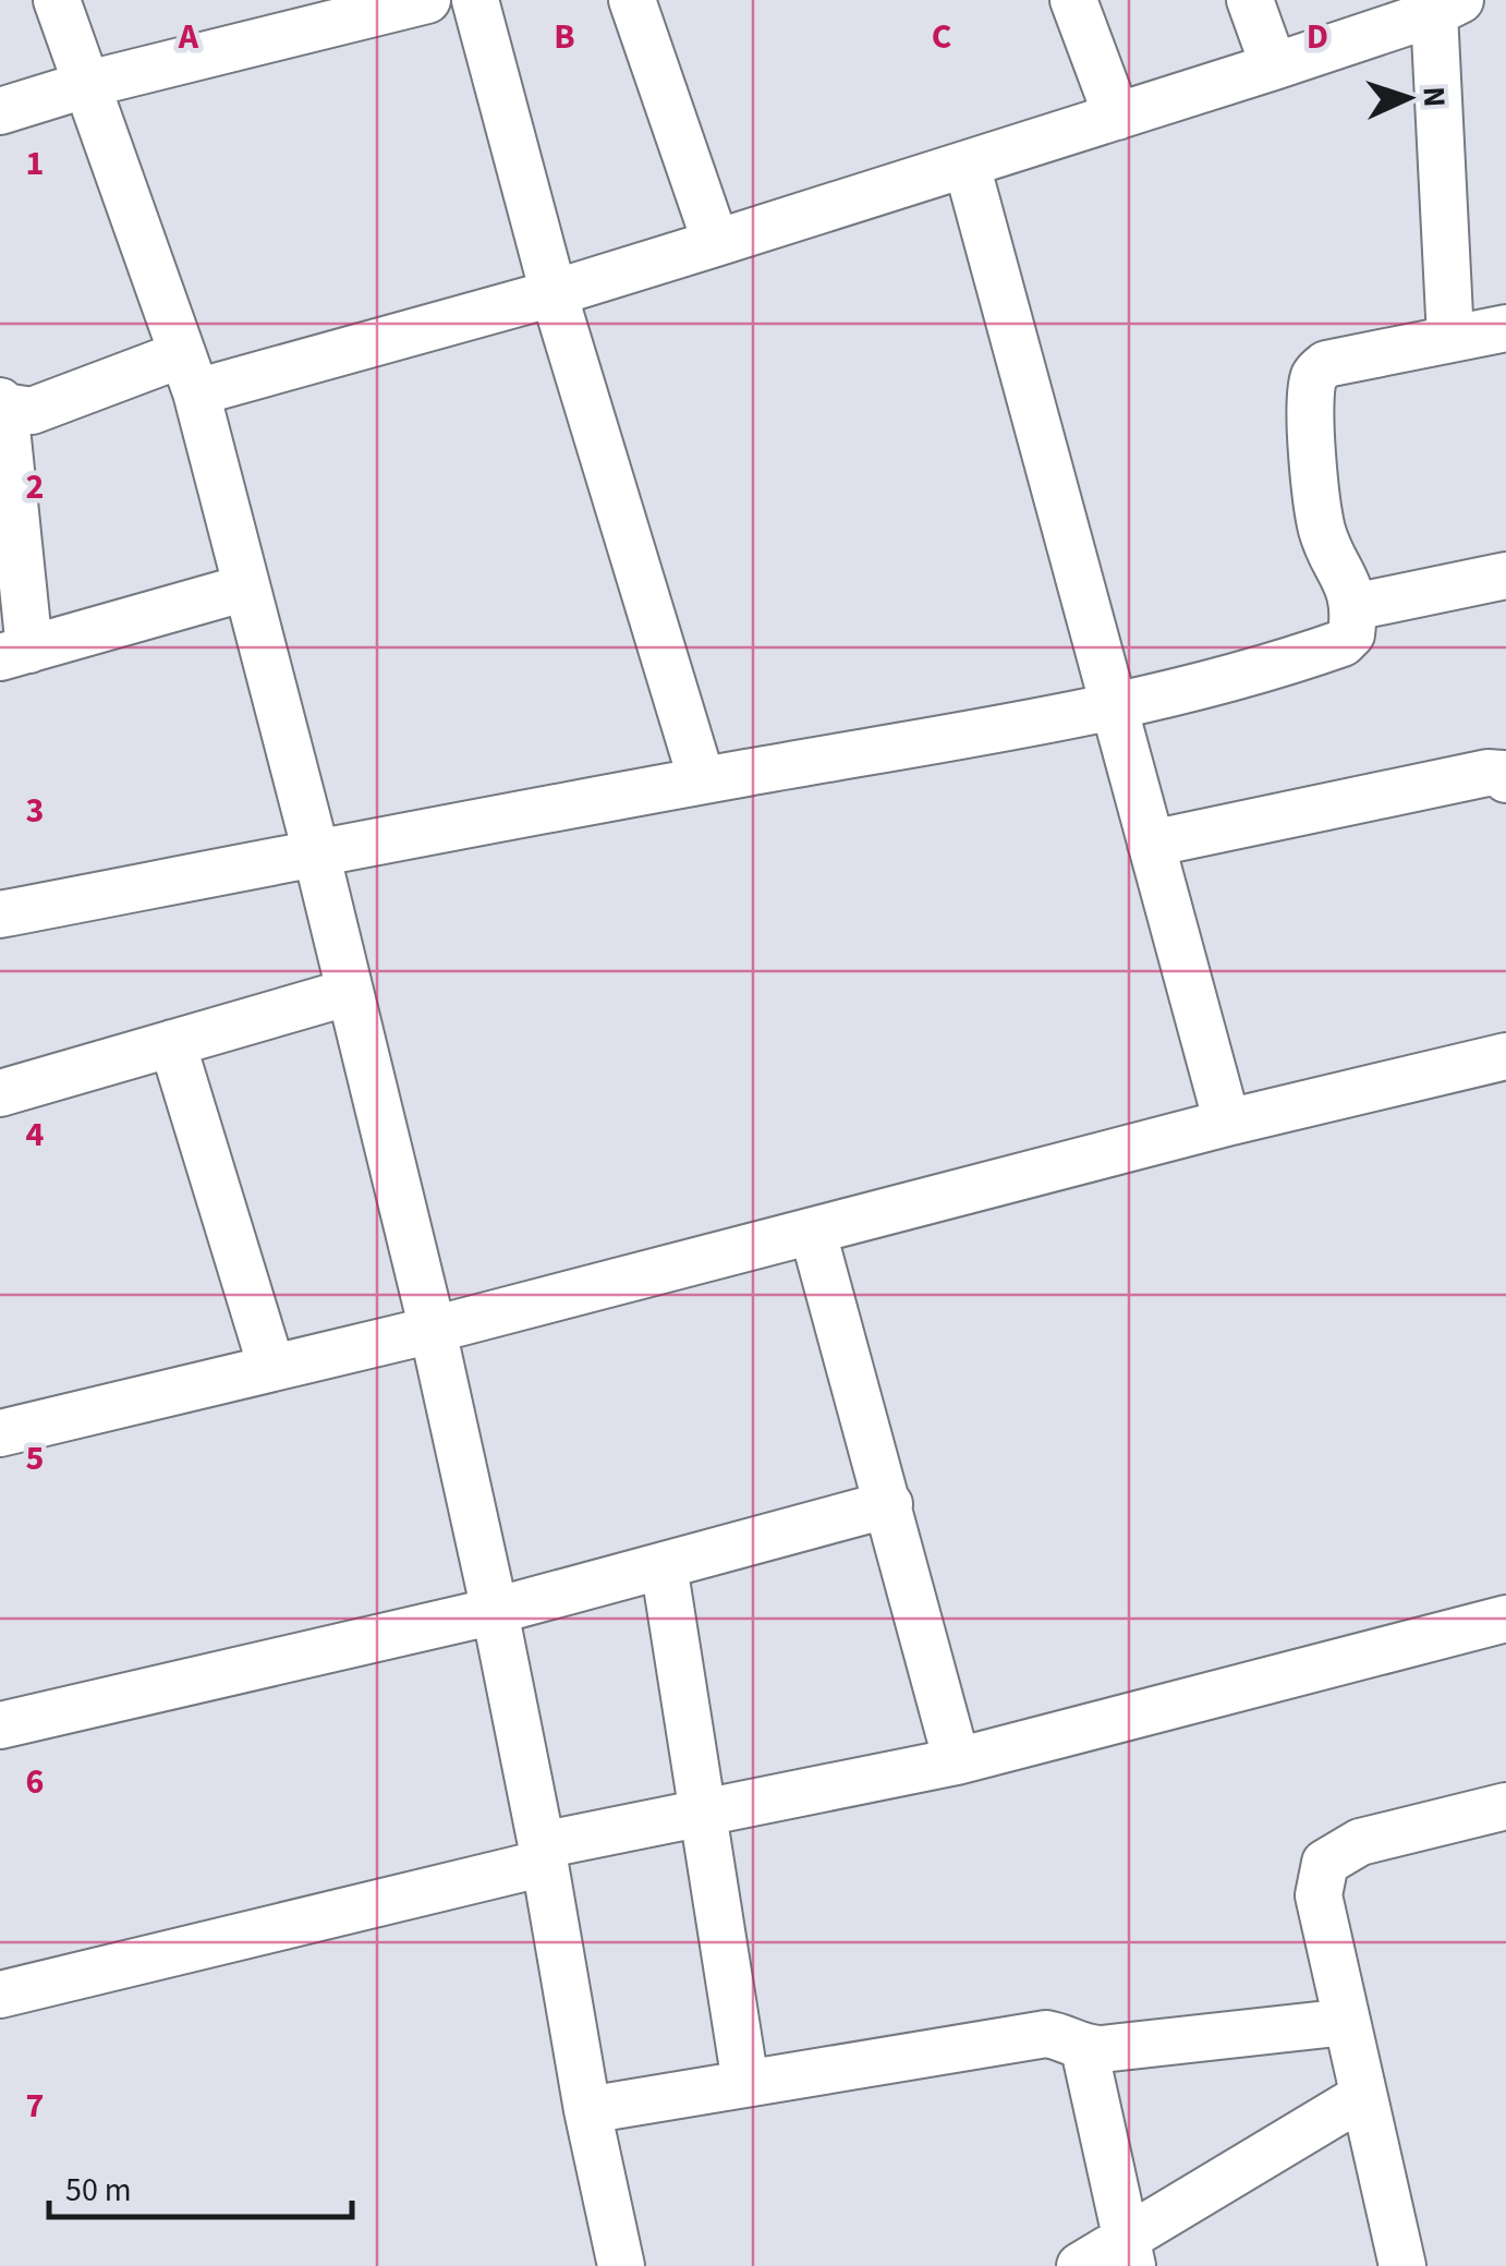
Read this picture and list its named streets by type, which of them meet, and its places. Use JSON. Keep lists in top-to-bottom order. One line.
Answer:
{"scale_bar":"50 m","north":"right","grid":{"columns":["A","B","C","D"],"rows":["1","2","3","4","5","6","7"]}}
